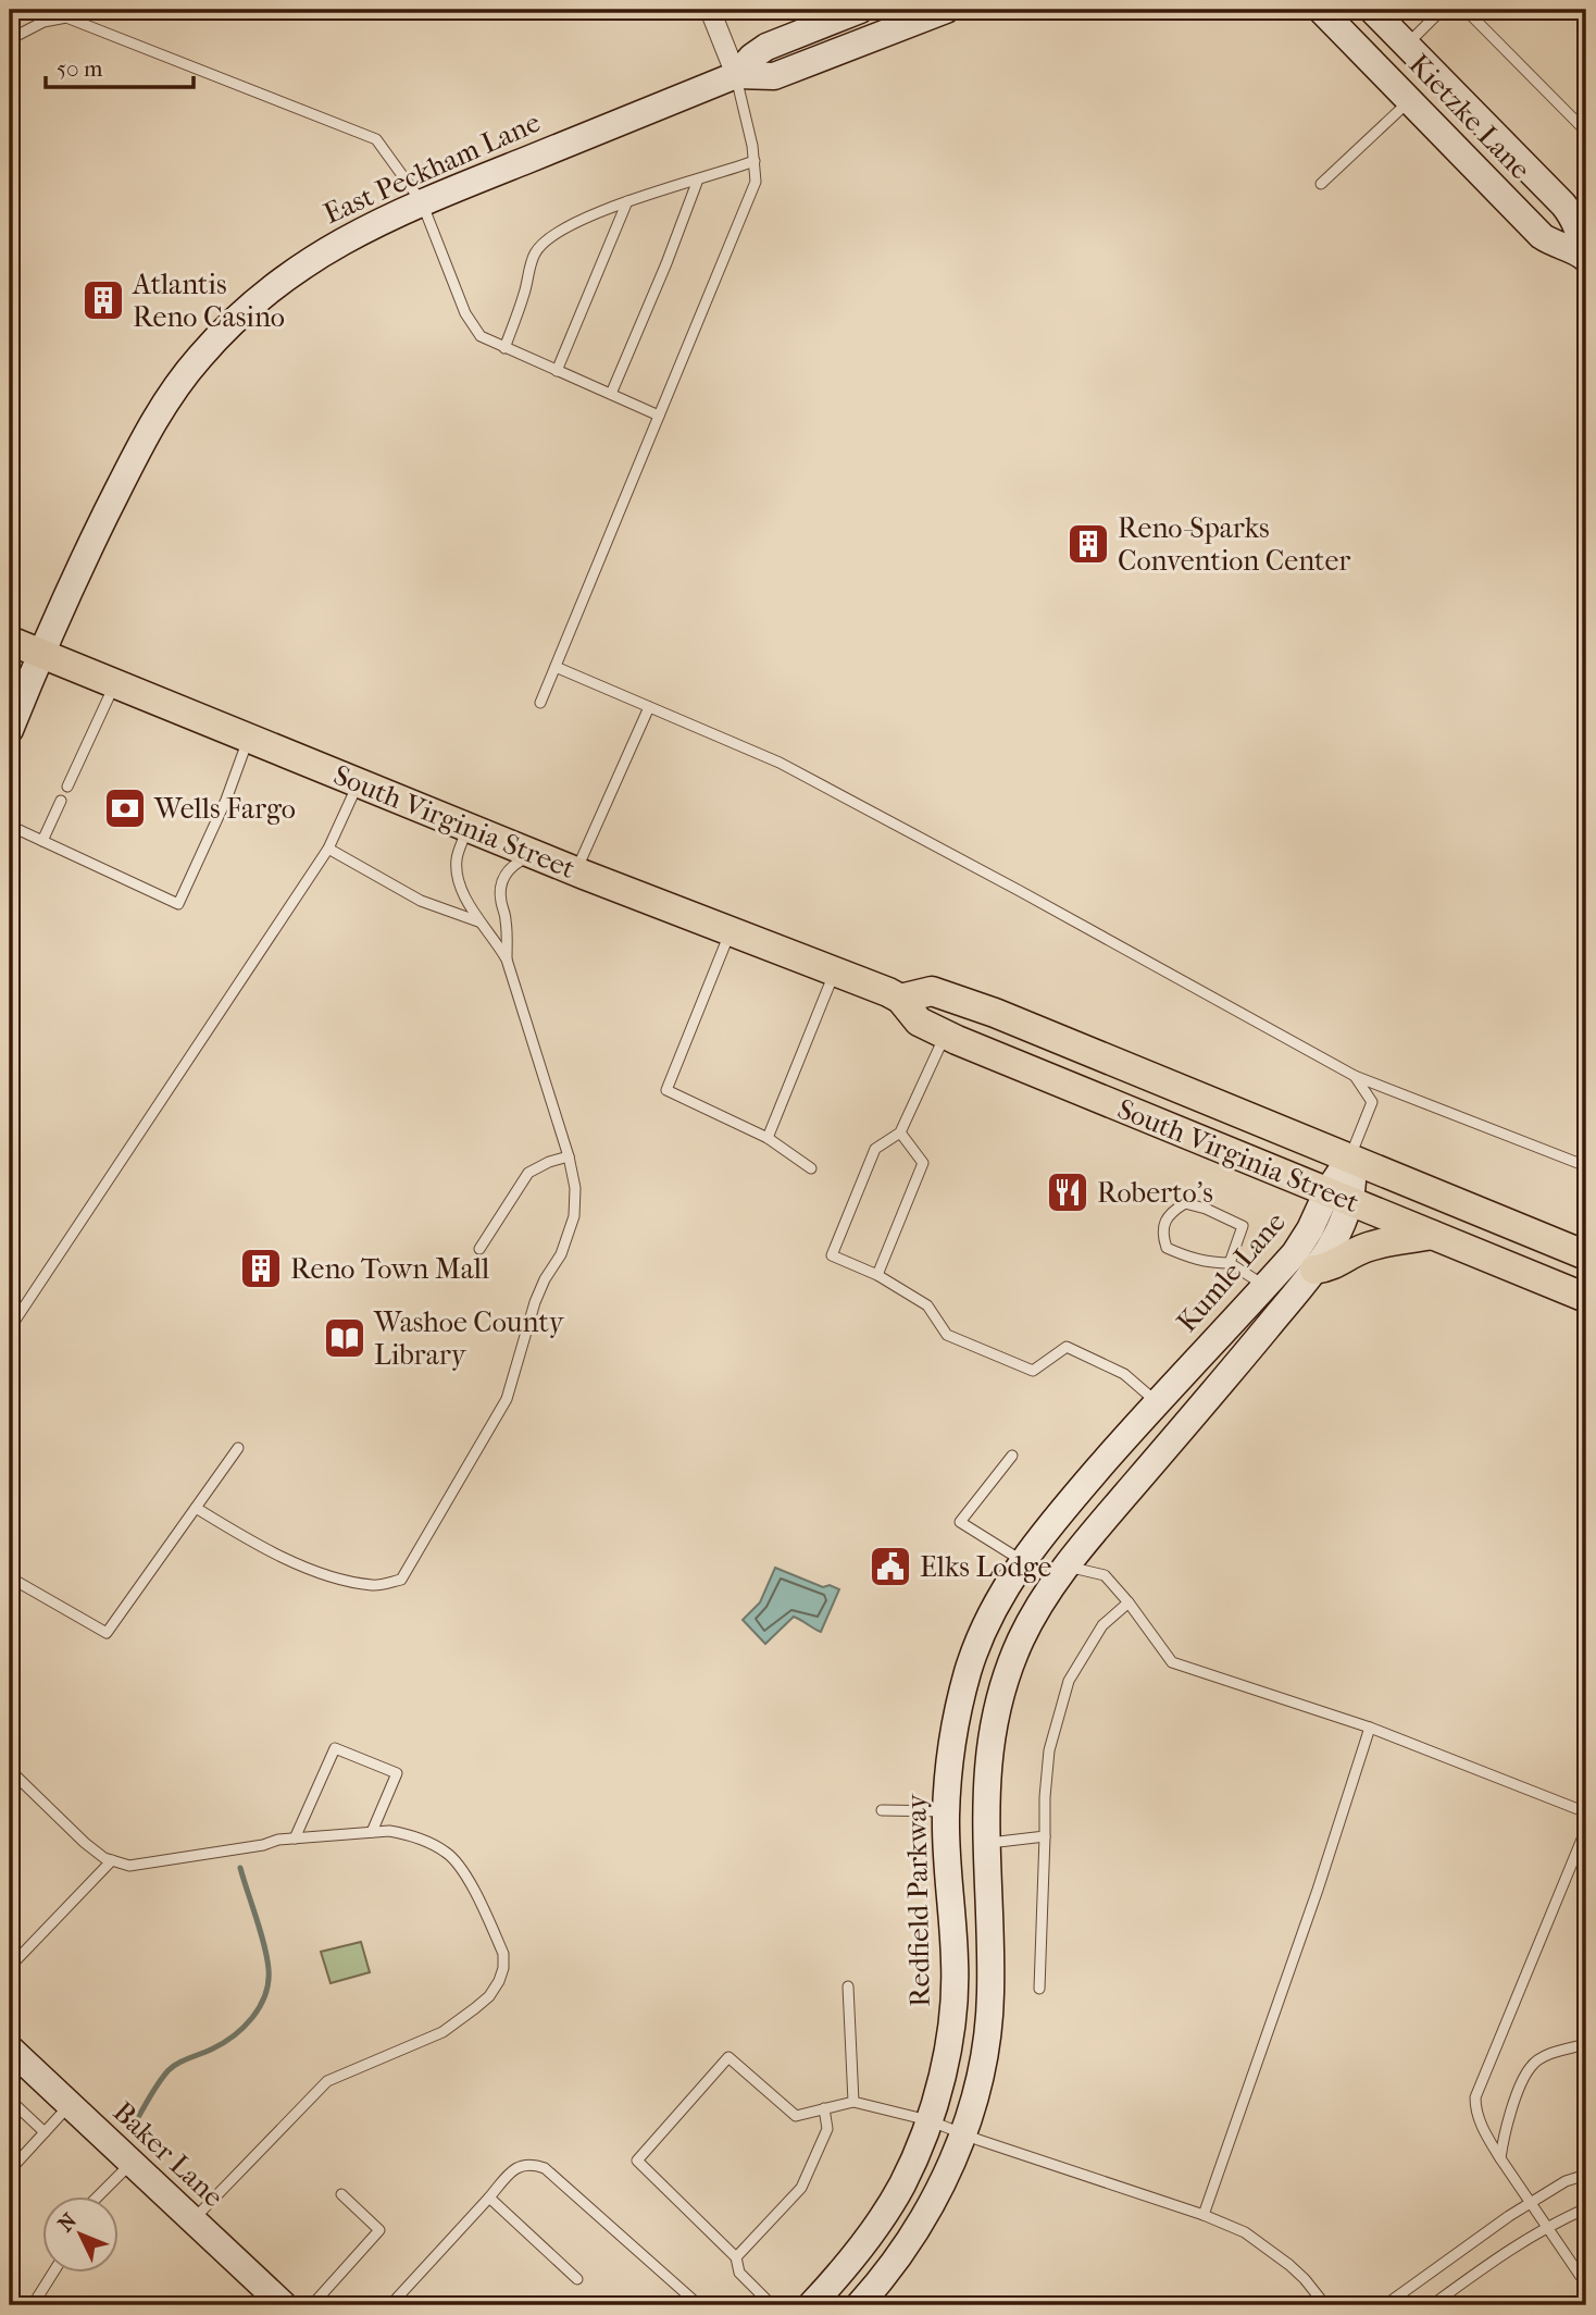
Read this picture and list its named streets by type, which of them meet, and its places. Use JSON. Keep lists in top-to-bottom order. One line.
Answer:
{"streets":{"main road":["South Virginia Street"],"street":["Kietzke Lane","East Peckham Lane","Kumle Lane","Redfield Parkway","Baker Lane"]},"crossings":[["East Peckham Lane","South Virginia Street"],["South Virginia Street","Kumle Lane"],["Kumle Lane","Redfield Parkway"]],"places":{"building":["Atlantis Reno Casino","Reno-Sparks Convention Center","Reno Town Mall"],"bank":["Wells Fargo"],"restaurant":["Roberto's"],"library":["Washoe County Library"],"public building":["Elks Lodge"]},"scale_bar":"50 m","north":"top left"}
